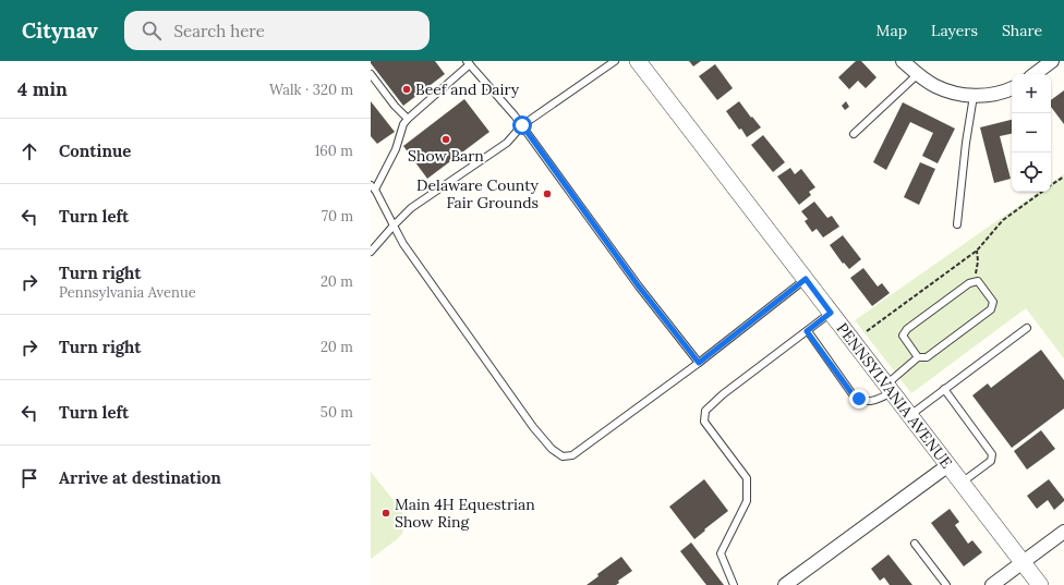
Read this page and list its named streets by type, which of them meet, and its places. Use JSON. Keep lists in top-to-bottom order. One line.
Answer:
{"streets":{"street":["PENNSYLVANIA AVENUE"]},"places":["Beef and Dairy","Show Barn","Delaware County Fair Grounds","Main 4H Equestrian Show Ring"],"page":{"header":"Citynav","search":"Search here","nav":["Map","Layers","Share"],"heading":["4 min","Walk · 320 m"],"map_buttons":["+","−"],"list":[["Continue","160 m"],["Turn left","70 m"],["Turn right","Pennsylvania Avenue","20 m"],["Turn right","20 m"],["Turn left","50 m"],"Arrive at destination"]}}
